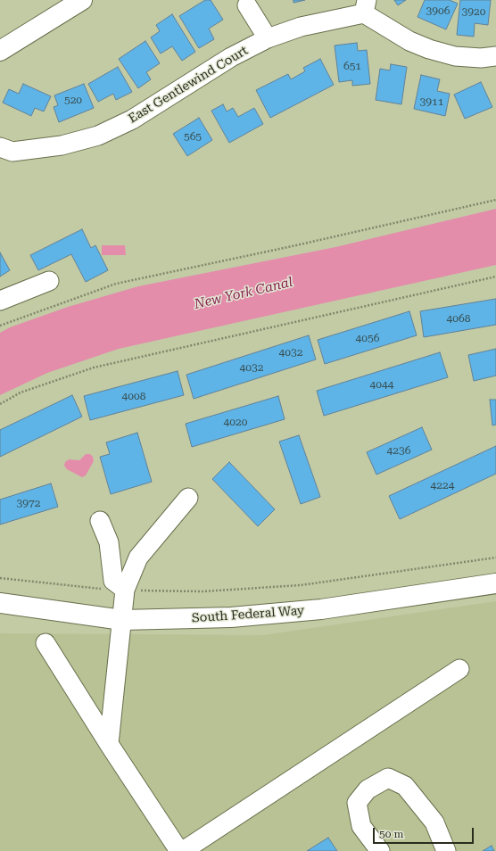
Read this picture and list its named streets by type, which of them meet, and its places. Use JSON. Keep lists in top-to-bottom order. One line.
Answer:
{"streets":{"main road":["South Federal Way"],"street":["East Gentlewind Court"]},"water":["New York Canal"],"house_numbers":["3906","3920","651","520","3911","565","4068","4056","4032","4032","4044","4008","4020","4236","4224","3972"],"scale_bar":"50 m"}
